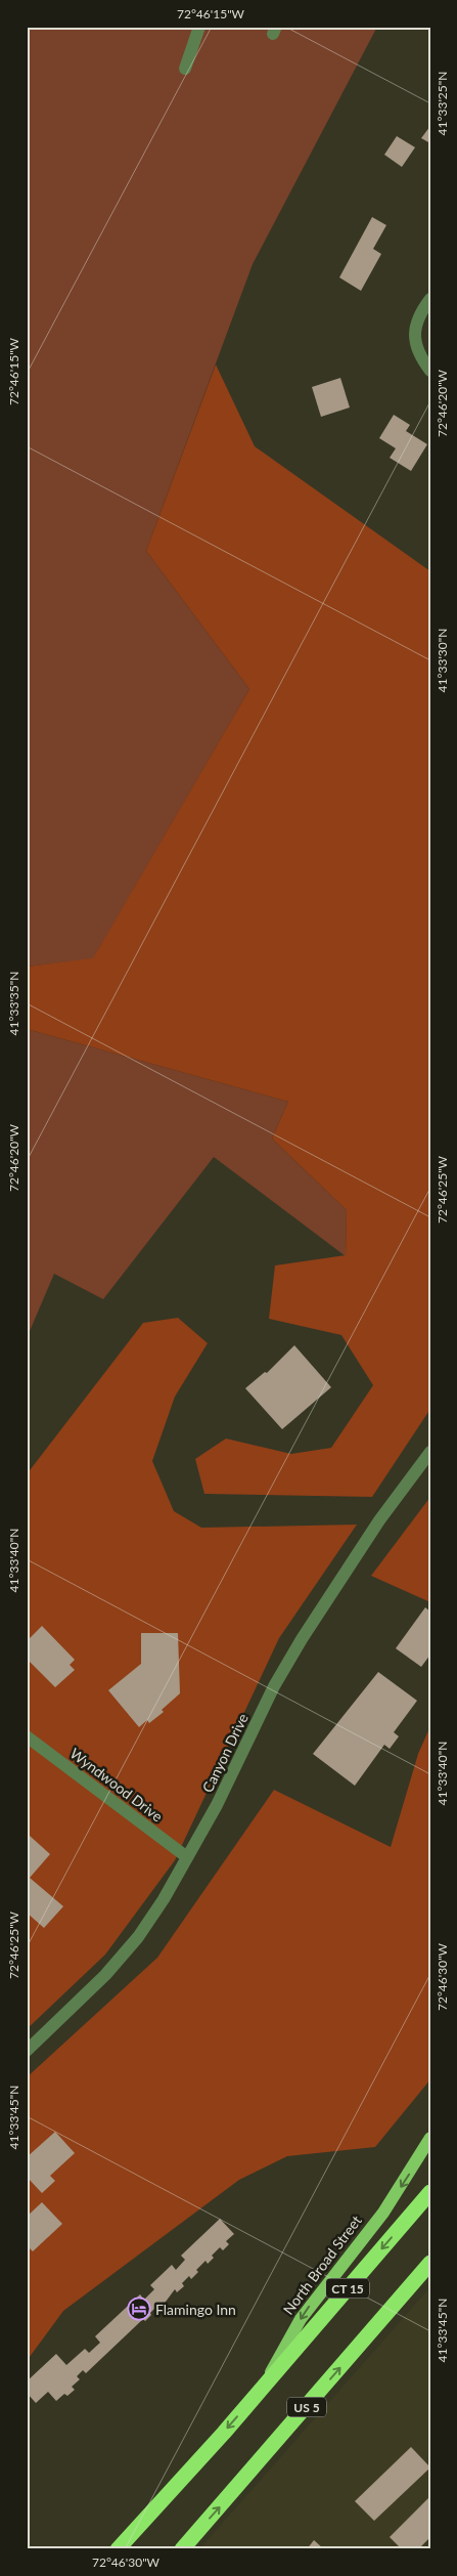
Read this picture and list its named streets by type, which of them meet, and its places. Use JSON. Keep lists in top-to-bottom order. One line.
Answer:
{"streets":{"highway":["North Broad Street","CT 15","US 5"],"street":["Canyon Drive","Wyndwood Drive"]},"crossings":[["Canyon Drive","Wyndwood Drive"],["North Broad Street","CT 15"]],"one_way":["North Broad Street"],"places":{"hotel":["Flamingo Inn"]},"coordinates":["72°46'15\"W","41°33'25\"N","72°46'20\"W","41°33'30\"N","41°33'35\"N","72°46'25\"W","41°33'40\"N","72°46'30\"W","41°33'45\"N"]}
